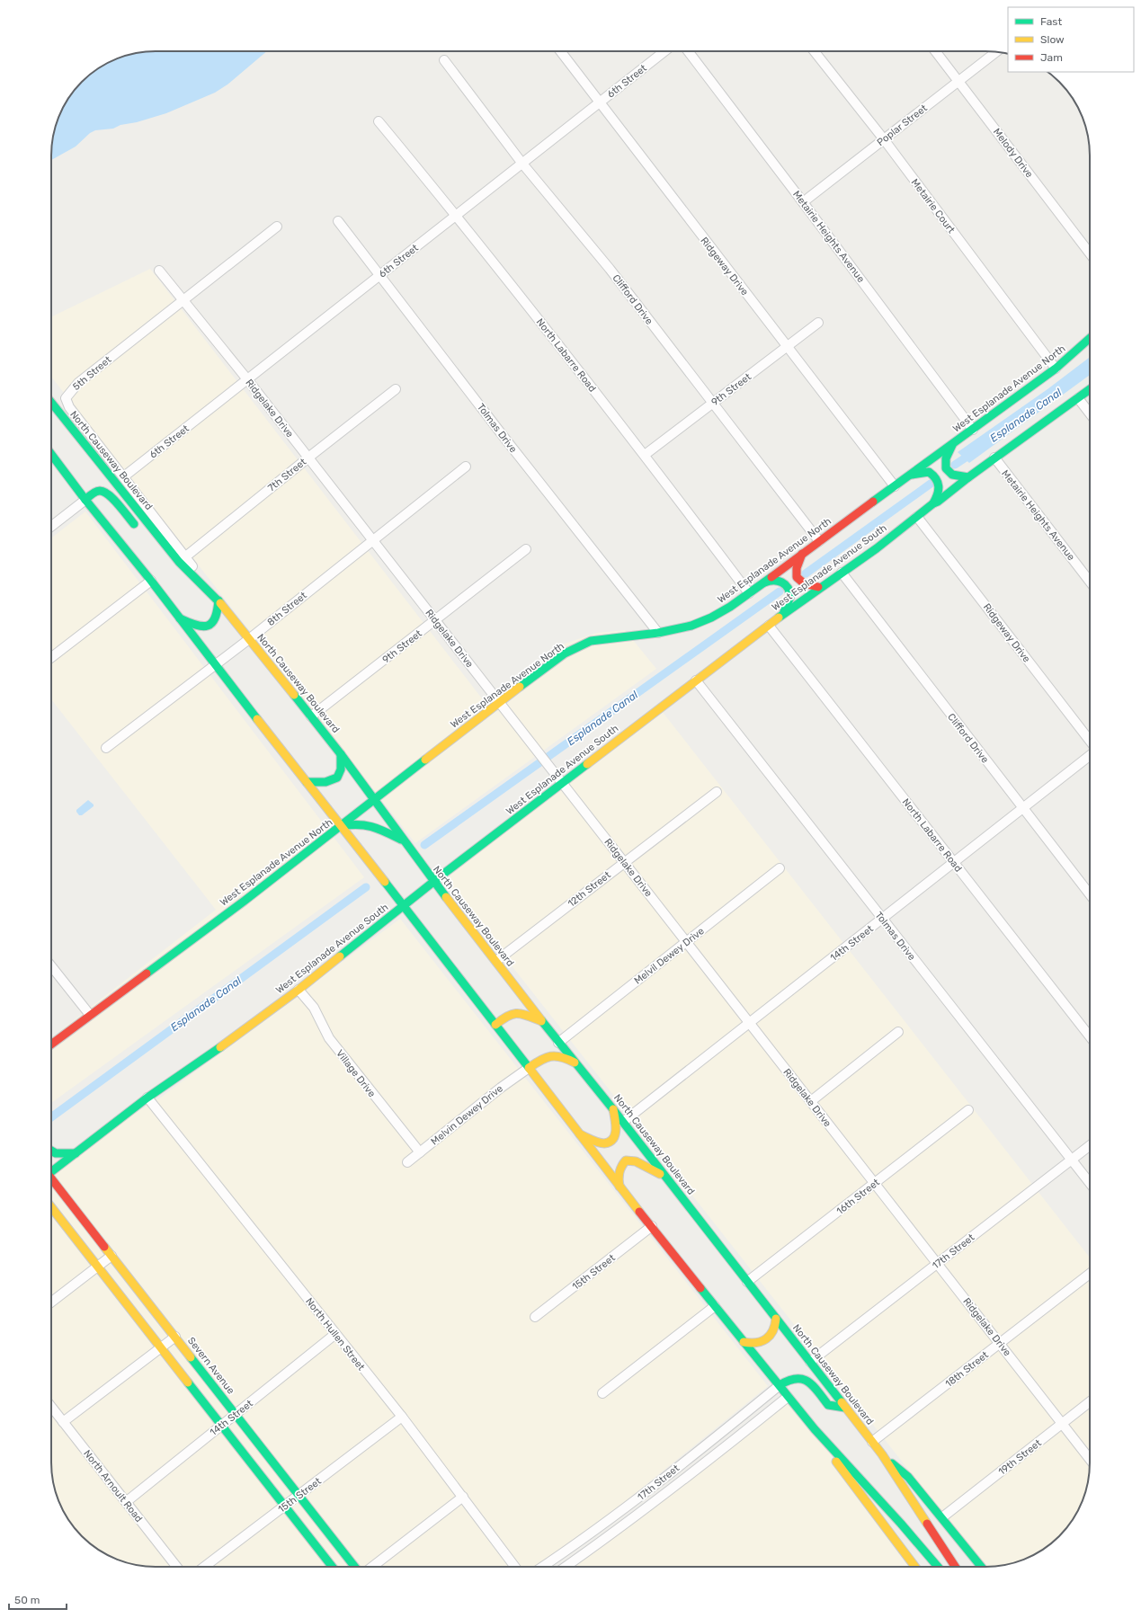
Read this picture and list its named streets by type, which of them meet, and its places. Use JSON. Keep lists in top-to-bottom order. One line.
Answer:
{"streets":{"main road":["West Esplanade Avenue North","North Causeway Boulevard","West Esplanade Avenue South","Severn Avenue"],"street":["6th Street","Poplar Street","Melody Drive","Metairie Court","Metairie Heights Avenue","Ridgeway Drive","Clifford Drive","North Labarre Road","5th Street","9th Street","Ridgelake Drive","Tolmas Drive","7th Street","8th Street","12th Street","14th Street","Melvil Dewey Drive","Village Drive","Melvin Dewey Drive","16th Street","17th Street","15th Street","North Hullen Street","18th Street","19th Street","North Arnoult Road"]},"crossings":[["6th Street","Ridgeway Drive"],["6th Street","Clifford Drive"],["6th Street","North Labarre Road"],["6th Street","5th Street"],["6th Street","Ridgelake Drive"],["6th Street","Tolmas Drive"],["Poplar Street","Melody Drive"],["Poplar Street","Metairie Court"],["Poplar Street","Metairie Heights Avenue"],["Metairie Court","West Esplanade Avenue North"],["Metairie Heights Avenue","West Esplanade Avenue North"],["Metairie Heights Avenue","West Esplanade Avenue South"],["Ridgeway Drive","West Esplanade Avenue North"],["Ridgeway Drive","9th Street"],["Ridgeway Drive","West Esplanade Avenue South"],["Clifford Drive","West Esplanade Avenue North"],["Clifford Drive","9th Street"],["Clifford Drive","West Esplanade Avenue South"],["Clifford Drive","14th Street"],["North Labarre Road","West Esplanade Avenue North"],["North Labarre Road","9th Street"],["North Labarre Road","West Esplanade Avenue South"],["North Labarre Road","14th Street"],["5th Street","Ridgelake Drive"],["5th Street","North Causeway Boulevard"],["5th Street","7th Street"],["West Esplanade Avenue North","Ridgelake Drive"],["West Esplanade Avenue North","Tolmas Drive"],["West Esplanade Avenue North","North Causeway Boulevard"],["9th Street","Ridgelake Drive"],["9th Street","North Causeway Boulevard"],["Ridgelake Drive","7th Street"],["Ridgelake Drive","West Esplanade Avenue South"],["Ridgelake Drive","8th Street"],["Ridgelake Drive","12th Street"],["Ridgelake Drive","14th Street"],["Ridgelake Drive","Melvil Dewey Drive"],["Ridgelake Drive","16th Street"],["Ridgelake Drive","17th Street"],["Ridgelake Drive","18th Street"],["Ridgelake Drive","19th Street"],["Tolmas Drive","West Esplanade Avenue South"],["Tolmas Drive","14th Street"],["Tolmas Drive","17th Street"],["North Causeway Boulevard","7th Street"],["North Causeway Boulevard","West Esplanade Avenue South"],["North Causeway Boulevard","8th Street"],["North Causeway Boulevard","12th Street"],["North Causeway Boulevard","14th Street"],["North Causeway Boulevard","Melvil Dewey Drive"],["North Causeway Boulevard","16th Street"],["North Causeway Boulevard","17th Street"],["North Causeway Boulevard","18th Street"],["North Causeway Boulevard","19th Street"],["West Esplanade Avenue South","Village Drive"],["West Esplanade Avenue South","North Hullen Street"],["14th Street","North Hullen Street"],["14th Street","Severn Avenue"],["14th Street","North Arnoult Road"],["Village Drive","Melvin Dewey Drive"],["15th Street","North Hullen Street"],["15th Street","Severn Avenue"]],"water":["Esplanade Canal"],"legend":["Fast","Slow","Jam"],"scale_bar":"50 m"}
